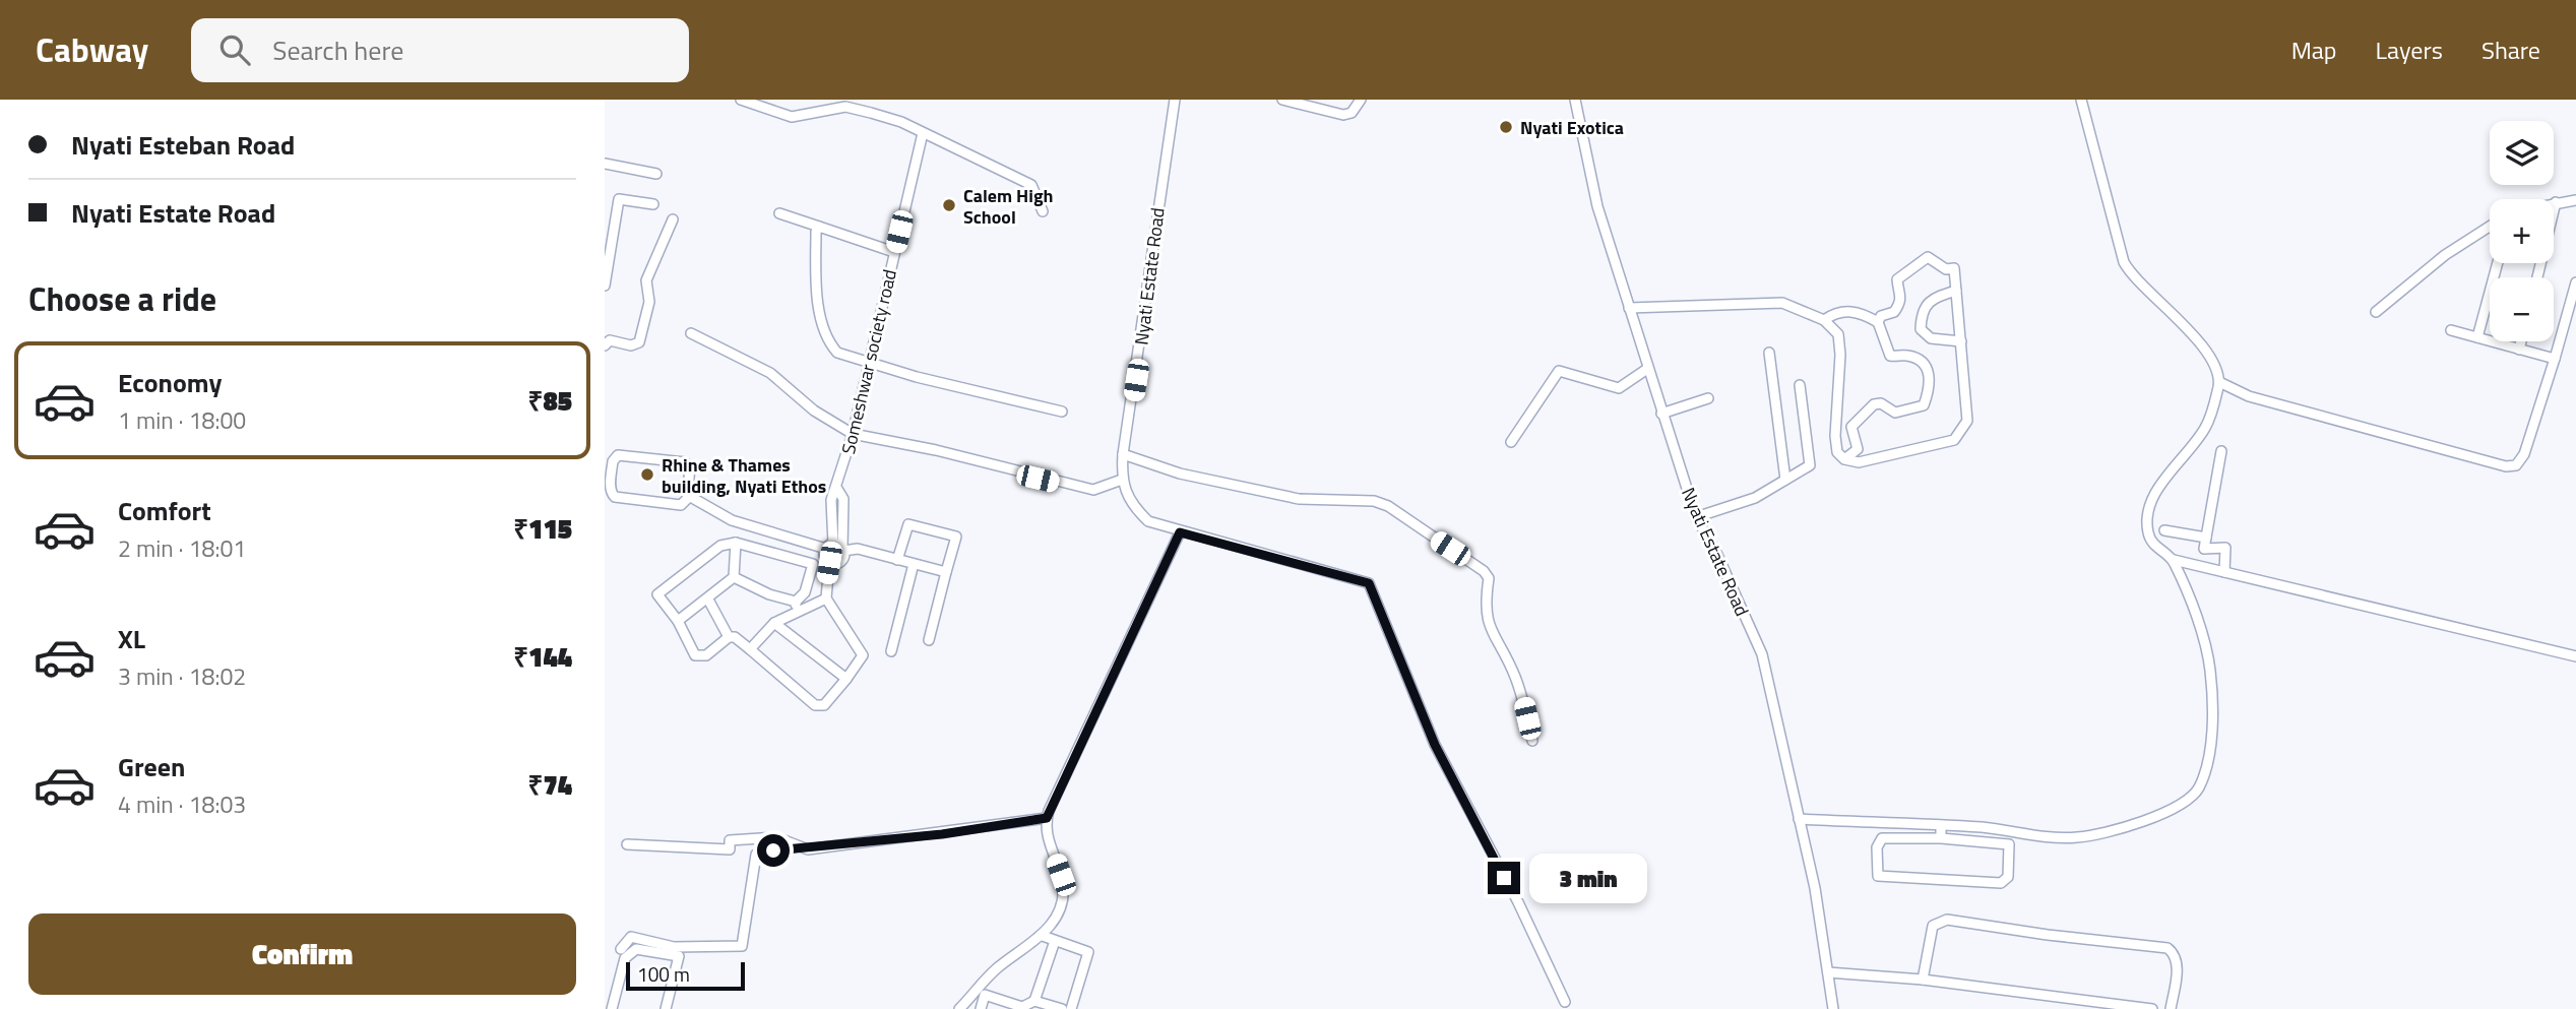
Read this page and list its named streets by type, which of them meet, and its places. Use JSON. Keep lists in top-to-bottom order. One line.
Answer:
{"streets":{"street":["Nyati Estate Road","Someshwar society road"]},"places":["Nyati Exotica","Calem High School","Rhine & Thames building, Nyati Ethos"],"scale_bar":"100 m","page":{"header":"Cabway","search":"Search here","nav":["Map","Layers","Share"],"banner":["Nyati Esteban Road","Nyati Estate Road"],"map_buttons":["+","−"],"heading":"Choose a ride","list":[{"name":"Economy","note":"1 min · 18:00","value":"₹85"},{"name":"Comfort","note":"2 min · 18:01","value":"₹115"},{"name":"XL","note":"3 min · 18:02","value":"₹144"},{"name":"Green","note":"4 min · 18:03","value":"₹74"}],"bubble":"3 min","buttons":"Confirm","scale":"100 m"}}
